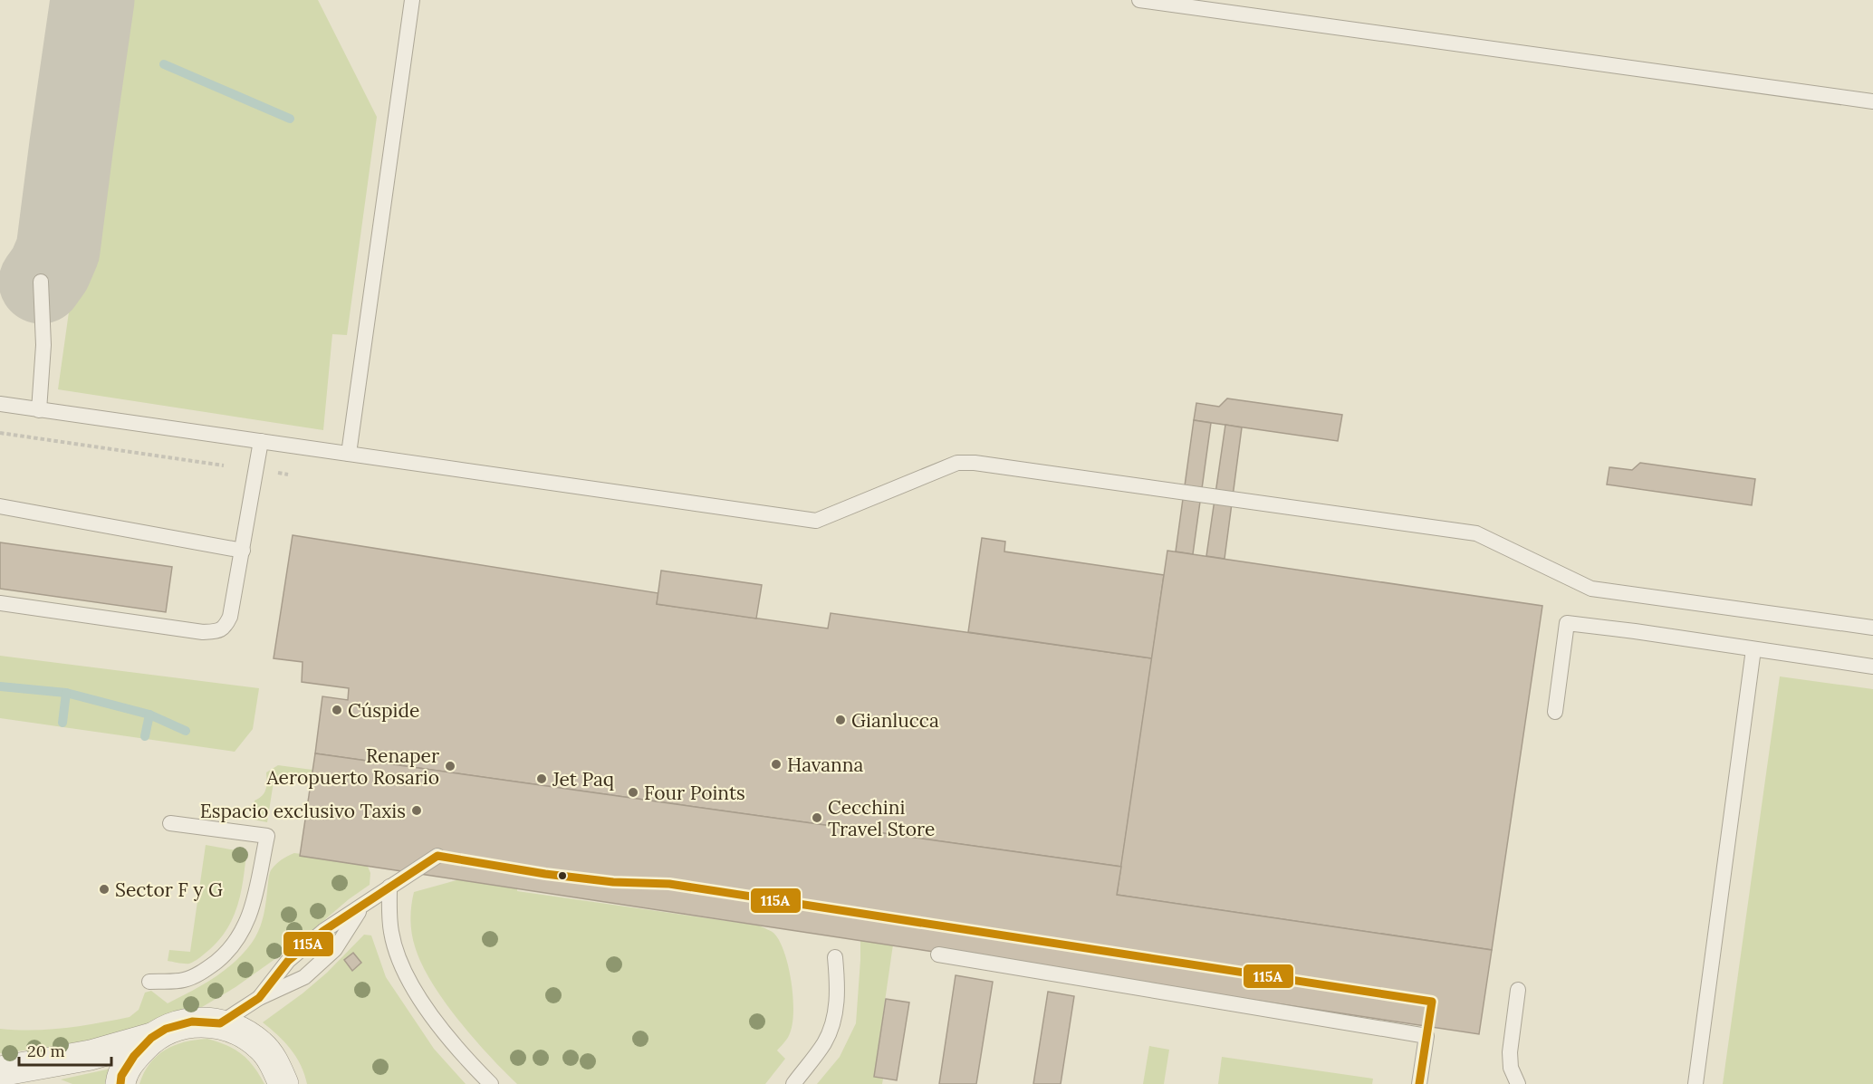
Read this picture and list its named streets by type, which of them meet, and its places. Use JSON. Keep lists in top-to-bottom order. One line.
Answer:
{"places":["Cúspide","Gianlucca","Havanna","Renaper Aeropuerto Rosario","Jet Paq","Four Points","Espacio exclusivo Taxis","Cecchini Travel Store","Sector F y G"],"lines":["transit line 115A"],"scale_bar":"20 m"}
